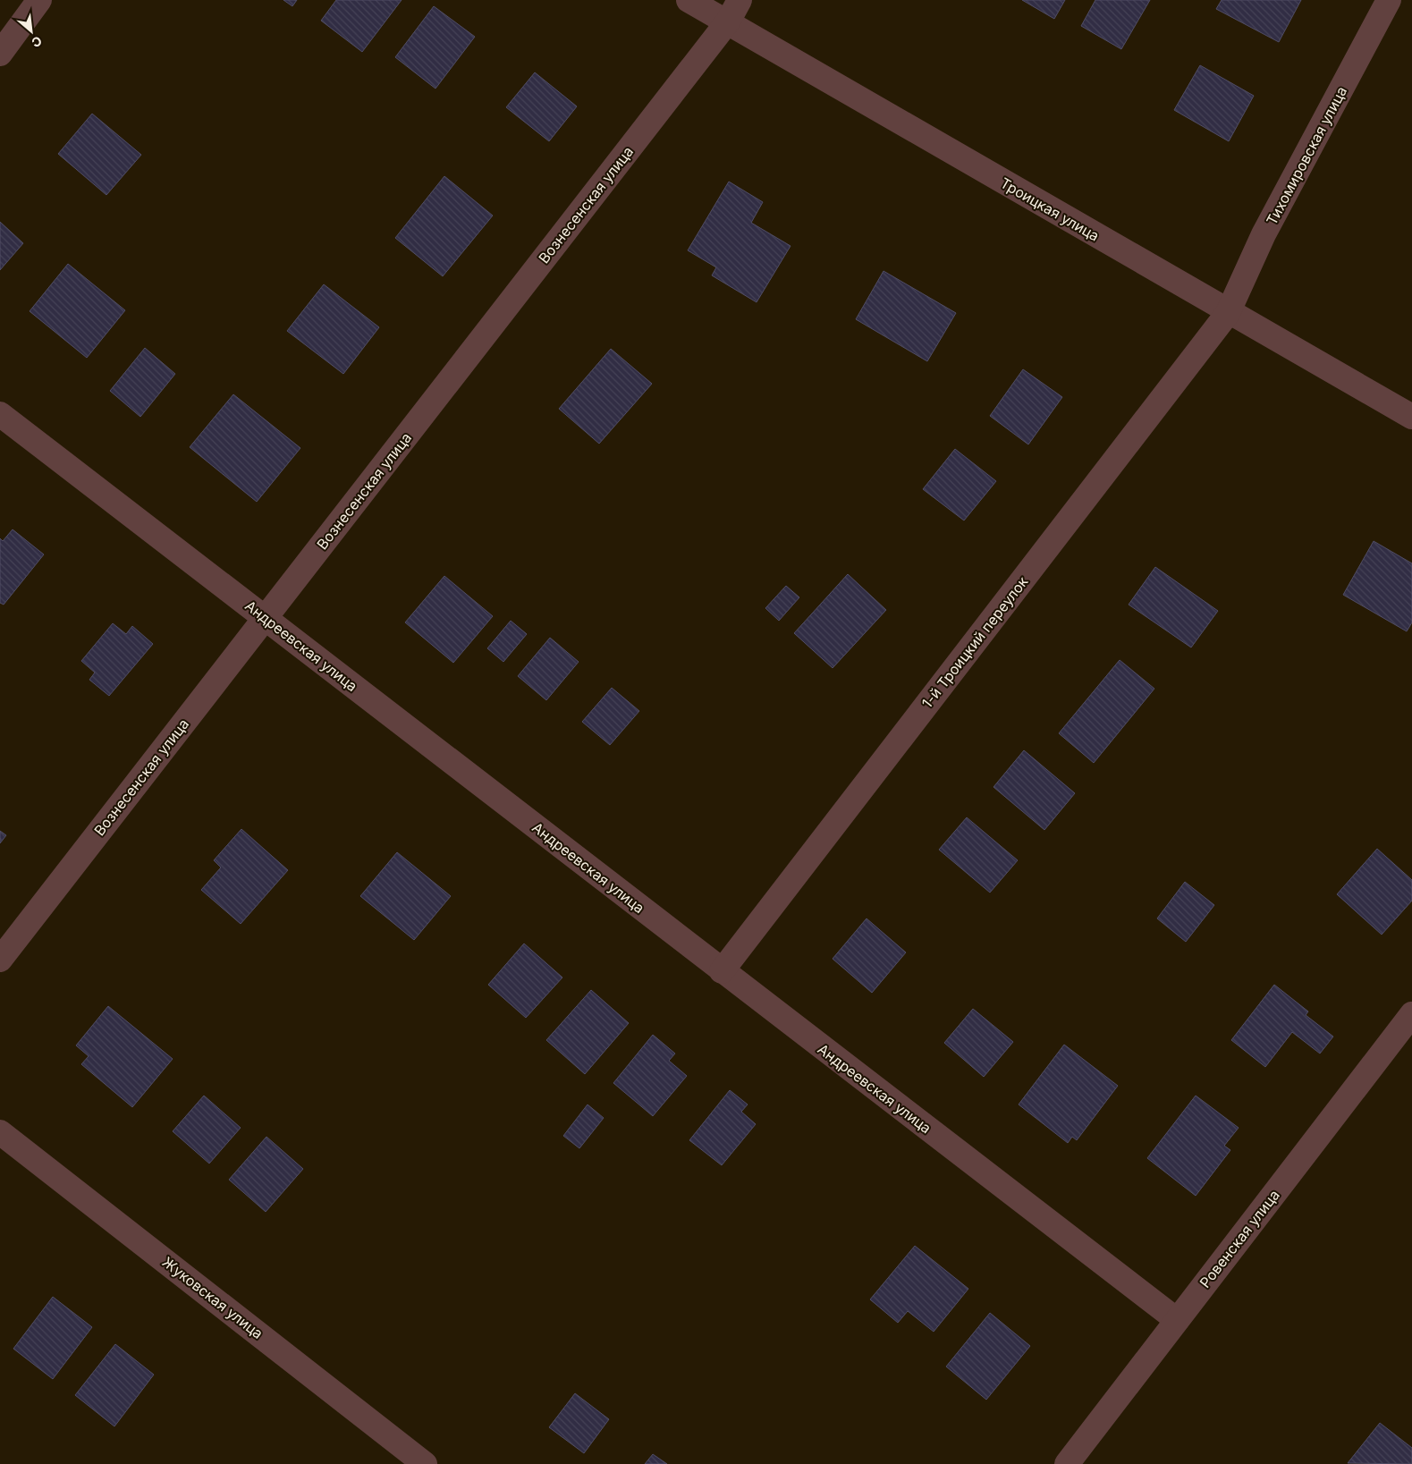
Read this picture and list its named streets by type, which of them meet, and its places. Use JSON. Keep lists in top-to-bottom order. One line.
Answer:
{"streets":{"street":["Тихомировская улица","Вознесенская улица","Троицкая улица","1-й Троицкий переулок","Андреевская улица","Ровенская улица","Жуковская улица"]},"crossings":[["Тихомировская улица","Троицкая улица"],["Тихомировская улица","1-й Троицкий переулок"],["Вознесенская улица","Троицкая улица"],["Вознесенская улица","Андреевская улица"],["Троицкая улица","1-й Троицкий переулок"],["1-й Троицкий переулок","Андреевская улица"],["Андреевская улица","Ровенская улица"]],"north":"bottom right"}
